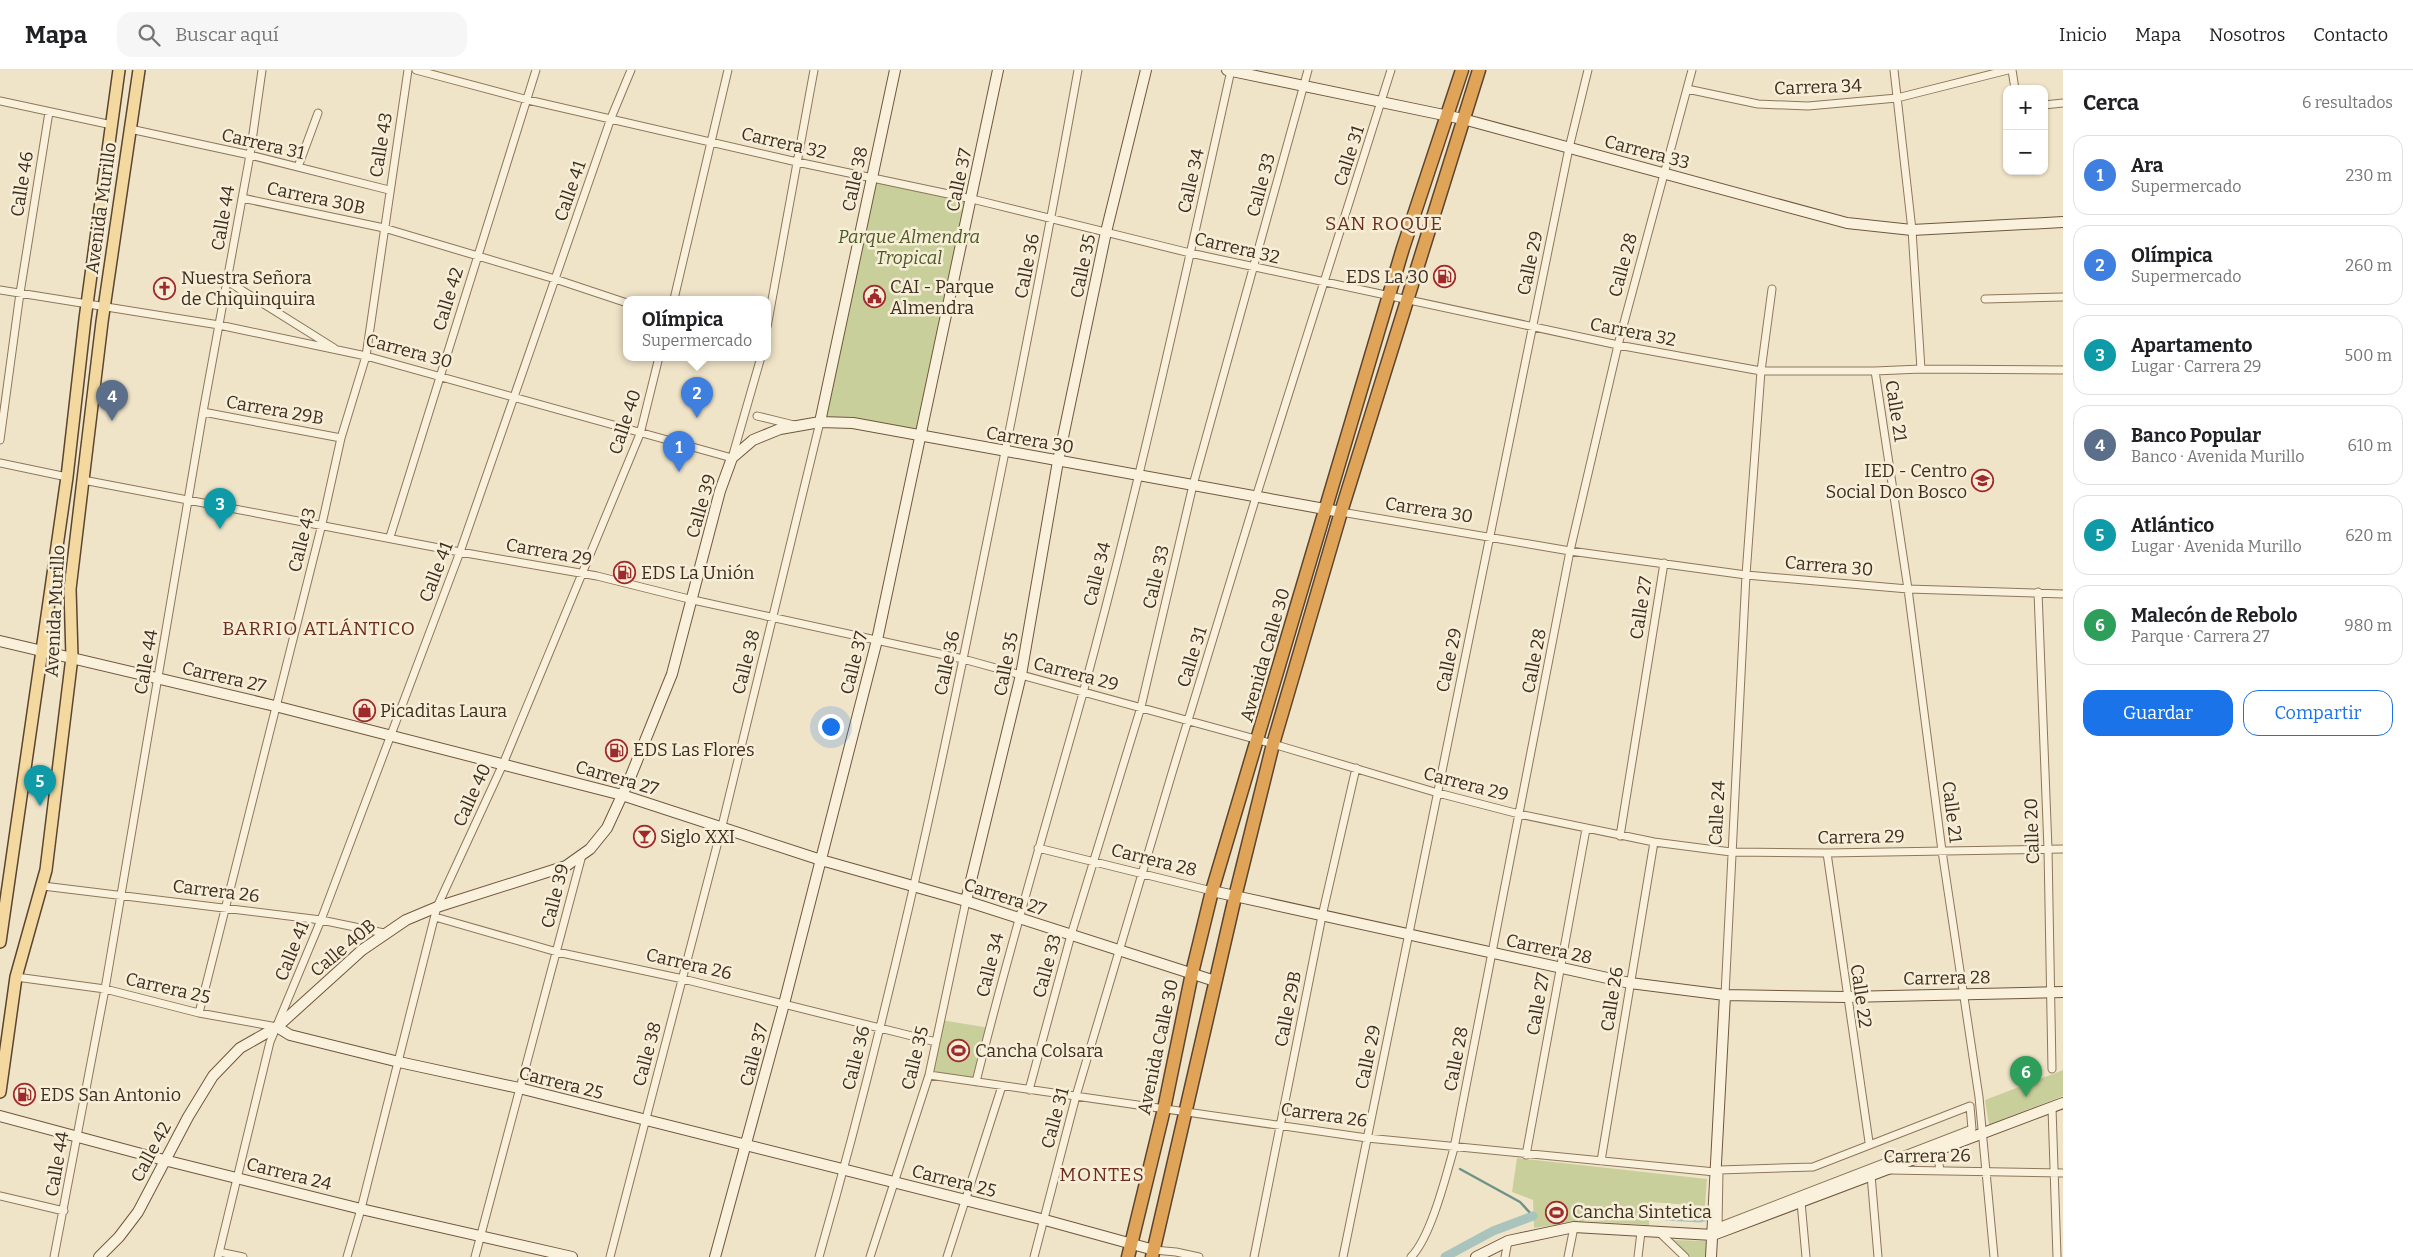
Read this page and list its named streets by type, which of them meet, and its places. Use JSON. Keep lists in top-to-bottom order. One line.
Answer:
{"streets":{"highway":["Avenida Calle 30"],"main road":["Avenida Murillo"],"street":["Carrera 34","Carrera 32","Carrera 31","Calle 43","Carrera 33","Calle 31","Calle 38","Calle 37","Calle 34","Calle 46","Calle 33","Calle 41","Carrera 30B","Calle 44","Calle 29","Calle 28","Calle 36","Calle 35","Calle 42","Carrera 30","Carrera 29B","Calle 21","Calle 40","Calle 39","Carrera 29","Calle 27","Carrera 27","Calle 24","Calle 20","Carrera 28","Carrera 26","Calle 40B","Carrera 25","Calle 22","Calle 26","Calle 29B","Carrera 24"]},"crossings":[["Carrera 34","Calle 28"],["Carrera 34","Calle 21"],["Carrera 32","Calle 31"],["Carrera 32","Calle 38"],["Carrera 32","Calle 37"],["Carrera 32","Calle 34"],["Carrera 32","Calle 33"],["Carrera 32","Calle 41"],["Carrera 32","Calle 29"],["Carrera 32","Calle 28"],["Carrera 32","Calle 36"],["Carrera 32","Calle 35"],["Carrera 32","Calle 42"],["Carrera 32","Calle 21"],["Carrera 32","Avenida Calle 30"],["Carrera 32","Calle 24"],["Carrera 31","Calle 43"],["Carrera 31","Avenida Murillo"],["Carrera 31","Calle 44"],["Calle 43","Carrera 30B"],["Calle 43","Carrera 30"],["Calle 43","Carrera 29B"],["Calle 43","Carrera 29"],["Calle 43","Carrera 27"],["Calle 43","Carrera 26"],["Calle 43","Carrera 25"],["Carrera 33","Calle 31"],["Carrera 33","Calle 34"],["Carrera 33","Calle 33"],["Carrera 33","Calle 29"],["Carrera 33","Calle 28"],["Carrera 33","Calle 21"],["Carrera 33","Avenida Calle 30"],["Calle 31","Carrera 30"],["Calle 31","Carrera 29"],["Calle 31","Carrera 27"],["Calle 31","Carrera 28"],["Calle 31","Carrera 26"],["Calle 31","Carrera 25"],["Calle 38","Carrera 30"],["Calle 38","Carrera 29"],["Calle 38","Carrera 27"],["Calle 38","Carrera 26"],["Calle 38","Carrera 25"],["Calle 37","Carrera 30"],["Calle 37","Carrera 29"],["Calle 37","Carrera 27"],["Calle 37","Carrera 26"],["Calle 37","Carrera 25"],["Calle 34","Carrera 30"],["Calle 34","Carrera 29"],["Calle 34","Carrera 27"],["Calle 34","Carrera 28"],["Calle 34","Carrera 26"],["Calle 46","Carrera 30"],["Calle 33","Carrera 30"],["Calle 33","Carrera 29"],["Calle 33","Carrera 27"],["Calle 33","Carrera 28"],["Calle 33","Carrera 26"],["Calle 41","Calle 42"],["Calle 41","Carrera 30"],["Calle 41","Carrera 29"],["Calle 41","Carrera 27"],["Calle 41","Carrera 26"],["Calle 41","Calle 40B"],["Calle 41","Carrera 25"],["Calle 41","Carrera 24"],["Carrera 30B","Calle 44"],["Avenida Murillo","Carrera 30"],["Avenida Murillo","Carrera 29"],["Avenida Murillo","Carrera 27"],["Avenida Murillo","Carrera 26"],["Avenida Murillo","Carrera 25"],["Calle 44","Carrera 30"],["Calle 44","Carrera 29B"],["Calle 44","Carrera 29"],["Calle 44","Carrera 27"],["Calle 44","Carrera 26"],["Calle 44","Carrera 25"],["Calle 44","Carrera 24"],["Calle 29","Carrera 30"],["Calle 29","Carrera 29"],["Calle 29","Carrera 28"],["Calle 29","Carrera 26"],["Calle 28","Carrera 30"],["Calle 28","Carrera 29"],["Calle 28","Carrera 28"],["Calle 28","Carrera 26"],["Calle 36","Carrera 30"],["Calle 36","Carrera 29"],["Calle 36","Carrera 27"],["Calle 36","Carrera 26"],["Calle 36","Carrera 25"],["Calle 35","Carrera 30"],["Calle 35","Carrera 29"],["Calle 35","Carrera 27"],["Calle 35","Carrera 26"],["Calle 35","Carrera 25"],["Calle 42","Carrera 30"],["Calle 42","Carrera 29"],["Calle 42","Calle 40B"],["Calle 42","Carrera 25"],["Calle 42","Carrera 24"],["Carrera 30","Calle 21"],["Carrera 30","Calle 40"],["Carrera 30","Calle 39"],["Carrera 30","Calle 27"],["Carrera 30","Avenida Calle 30"],["Carrera 30","Calle 24"],["Carrera 30","Calle 20"],["Calle 21","Carrera 29"],["Calle 21","Carrera 28"],["Calle 21","Carrera 26"],["Calle 40","Carrera 29"],["Calle 40","Carrera 27"],["Calle 40","Carrera 26"],["Calle 40","Calle 40B"],["Calle 40","Carrera 25"],["Calle 40","Carrera 24"],["Calle 39","Carrera 29"],["Calle 39","Carrera 27"],["Calle 39","Carrera 26"],["Calle 39","Calle 40B"],["Calle 39","Carrera 25"],["Calle 39","Carrera 24"],["Carrera 29","Calle 27"],["Carrera 29","Avenida Calle 30"],["Carrera 29","Calle 24"],["Carrera 29","Calle 20"],["Carrera 29","Calle 22"],["Carrera 29","Calle 26"],["Carrera 29","Calle 29B"],["Calle 27","Carrera 28"],["Calle 27","Carrera 26"],["Avenida Calle 30","Carrera 27"],["Avenida Calle 30","Carrera 28"],["Avenida Calle 30","Carrera 26"],["Avenida Calle 30","Carrera 25"],["Calle 24","Carrera 28"],["Calle 24","Carrera 26"],["Calle 20","Carrera 28"],["Carrera 28","Calle 22"],["Carrera 28","Calle 26"],["Carrera 28","Calle 29B"],["Carrera 26","Calle 40B"],["Carrera 26","Calle 26"],["Carrera 26","Calle 29B"],["Calle 40B","Carrera 25"]],"districts":["SAN ROQUE","BARRIO ATLÁNTICO","MONTES"],"parks":["Parque Almendra Tropical"],"places":{"fuel station":["EDS La 30","EDS La Unión","EDS Las Flores","EDS San Antonio"],"church":["Nuestra Señora de Chiquinquira"],"public building":["CAI - Parque Almendra"],"school or university":["IED - Centro Social Don Bosco"],"shop":["Picaditas Laura"],"bar":["Siglo XXI"],"sports":["Cancha Colsara","Cancha Sintetica"]},"page":{"header":"Mapa","search":"Buscar aquí","nav":["Inicio","Mapa","Nosotros","Contacto"],"heading":["Cerca","6 resultados"],"map_buttons":["+","−"],"list":[{"mark":"1","name":"Ara","note":"Supermercado","value":"230 m"},{"mark":"2","name":"Olímpica","note":"Supermercado","value":"260 m"},{"mark":"3","name":"Apartamento","note":"Lugar · Carrera 29","value":"500 m"},{"mark":"4","name":"Banco Popular","note":"Banco · Avenida Murillo","value":"610 m"},{"mark":"5","name":"Atlántico","note":"Lugar · Avenida Murillo","value":"620 m"},{"mark":"6","name":"Malecón de Rebolo","note":"Parque · Carrera 27","value":"980 m"}],"popup":["Olímpica","Supermercado"],"pins":["2","4","1","3","5","6"],"buttons":["Guardar","Compartir"]}}
